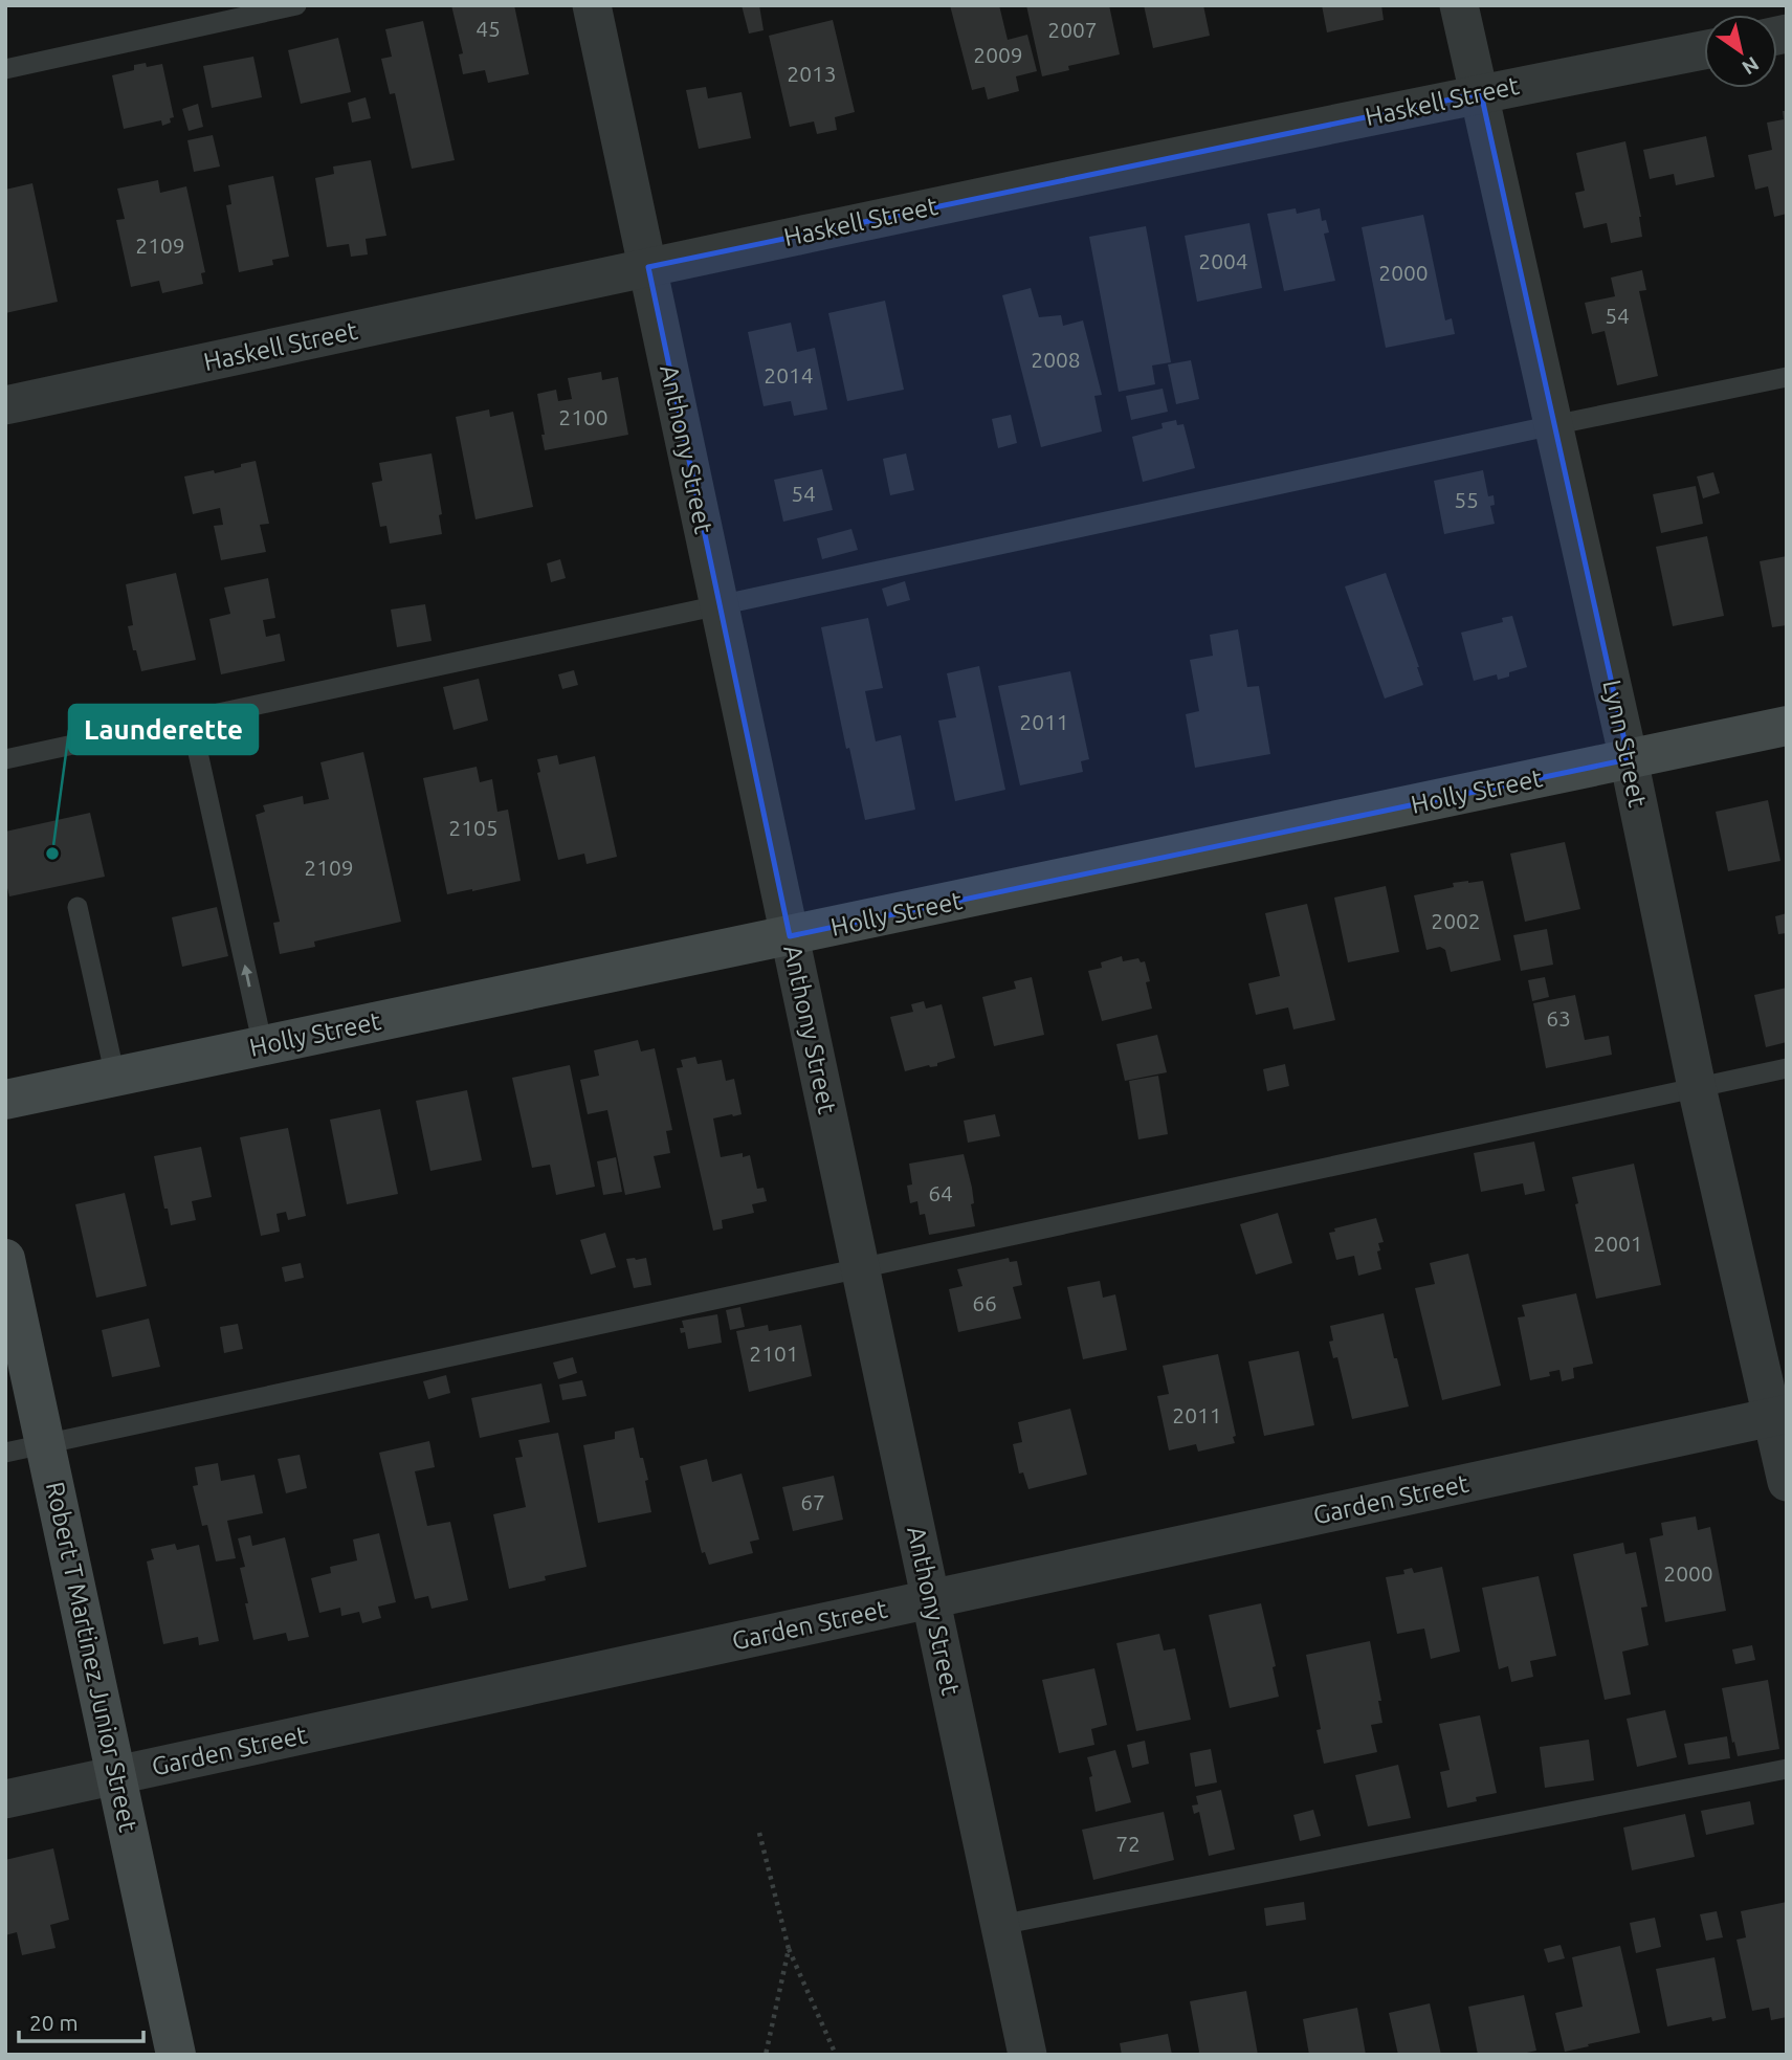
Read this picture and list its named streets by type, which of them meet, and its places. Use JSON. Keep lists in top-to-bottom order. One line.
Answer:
{"streets":{"street":["Haskell Street","Anthony Street","Lynn Street","Holly Street","Garden Street","Robert T Martinez Junior Street"]},"crossings":[["Haskell Street","Anthony Street"],["Haskell Street","Lynn Street"],["Anthony Street","Holly Street"],["Anthony Street","Garden Street"],["Lynn Street","Holly Street"],["Lynn Street","Garden Street"],["Garden Street","Robert T Martinez Junior Street"]],"places":["Launderette"],"house_numbers":["45","2007","2009","2013","2109","2004","2000","54","2008","2014","2100","54","55","2011","2105","2109","2002","63","64","2001","66","2101","2011","67","2000","72"],"scale_bar":"20 m","north":"bottom right"}
